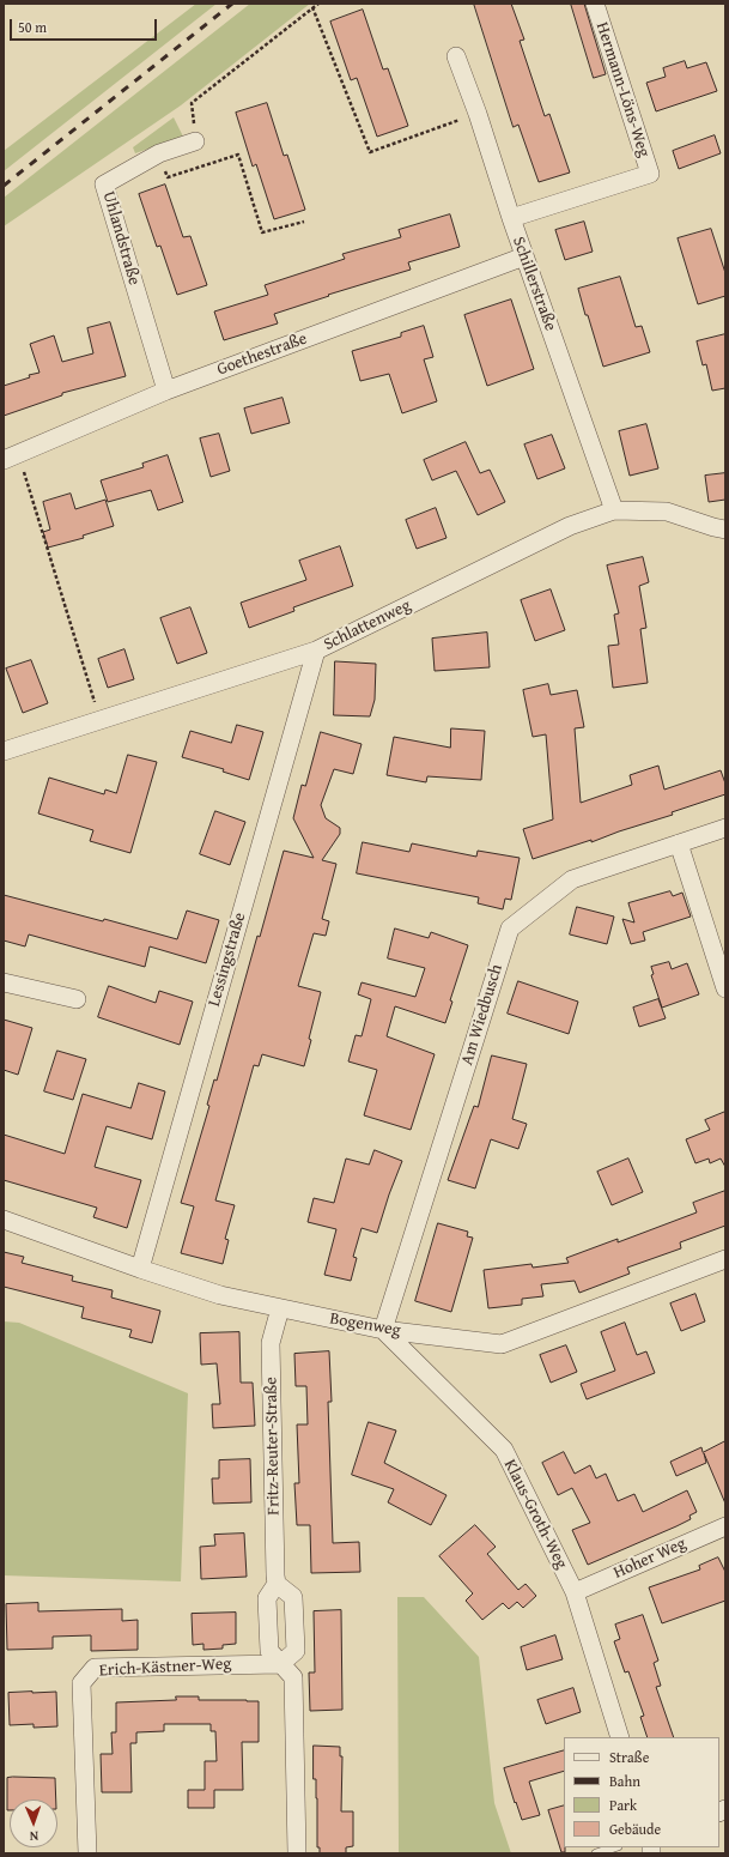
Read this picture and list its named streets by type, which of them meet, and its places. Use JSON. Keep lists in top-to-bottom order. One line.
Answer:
{"streets":{"street":["Hermann-Löns-Weg","Uhlandstraße","Schillerstraße","Goethestraße","Schlattenweg","Lessingstraße","Am Wiedbusch","Bogenweg","Fritz-Reuter-Straße","Klaus-Groth-Weg","Hoher Weg","Erich-Kästner-Weg"]},"crossings":[["Hermann-Löns-Weg","Schillerstraße"],["Uhlandstraße","Goethestraße"],["Schillerstraße","Goethestraße"],["Schillerstraße","Schlattenweg"],["Schlattenweg","Lessingstraße"],["Lessingstraße","Bogenweg"],["Am Wiedbusch","Bogenweg"],["Am Wiedbusch","Klaus-Groth-Weg"],["Bogenweg","Fritz-Reuter-Straße"],["Bogenweg","Klaus-Groth-Weg"],["Fritz-Reuter-Straße","Erich-Kästner-Weg"],["Klaus-Groth-Weg","Hoher Weg"]],"legend":["Straße","Bahn","Park","Gebäude"],"scale_bar":"50 m","north":"bottom"}
